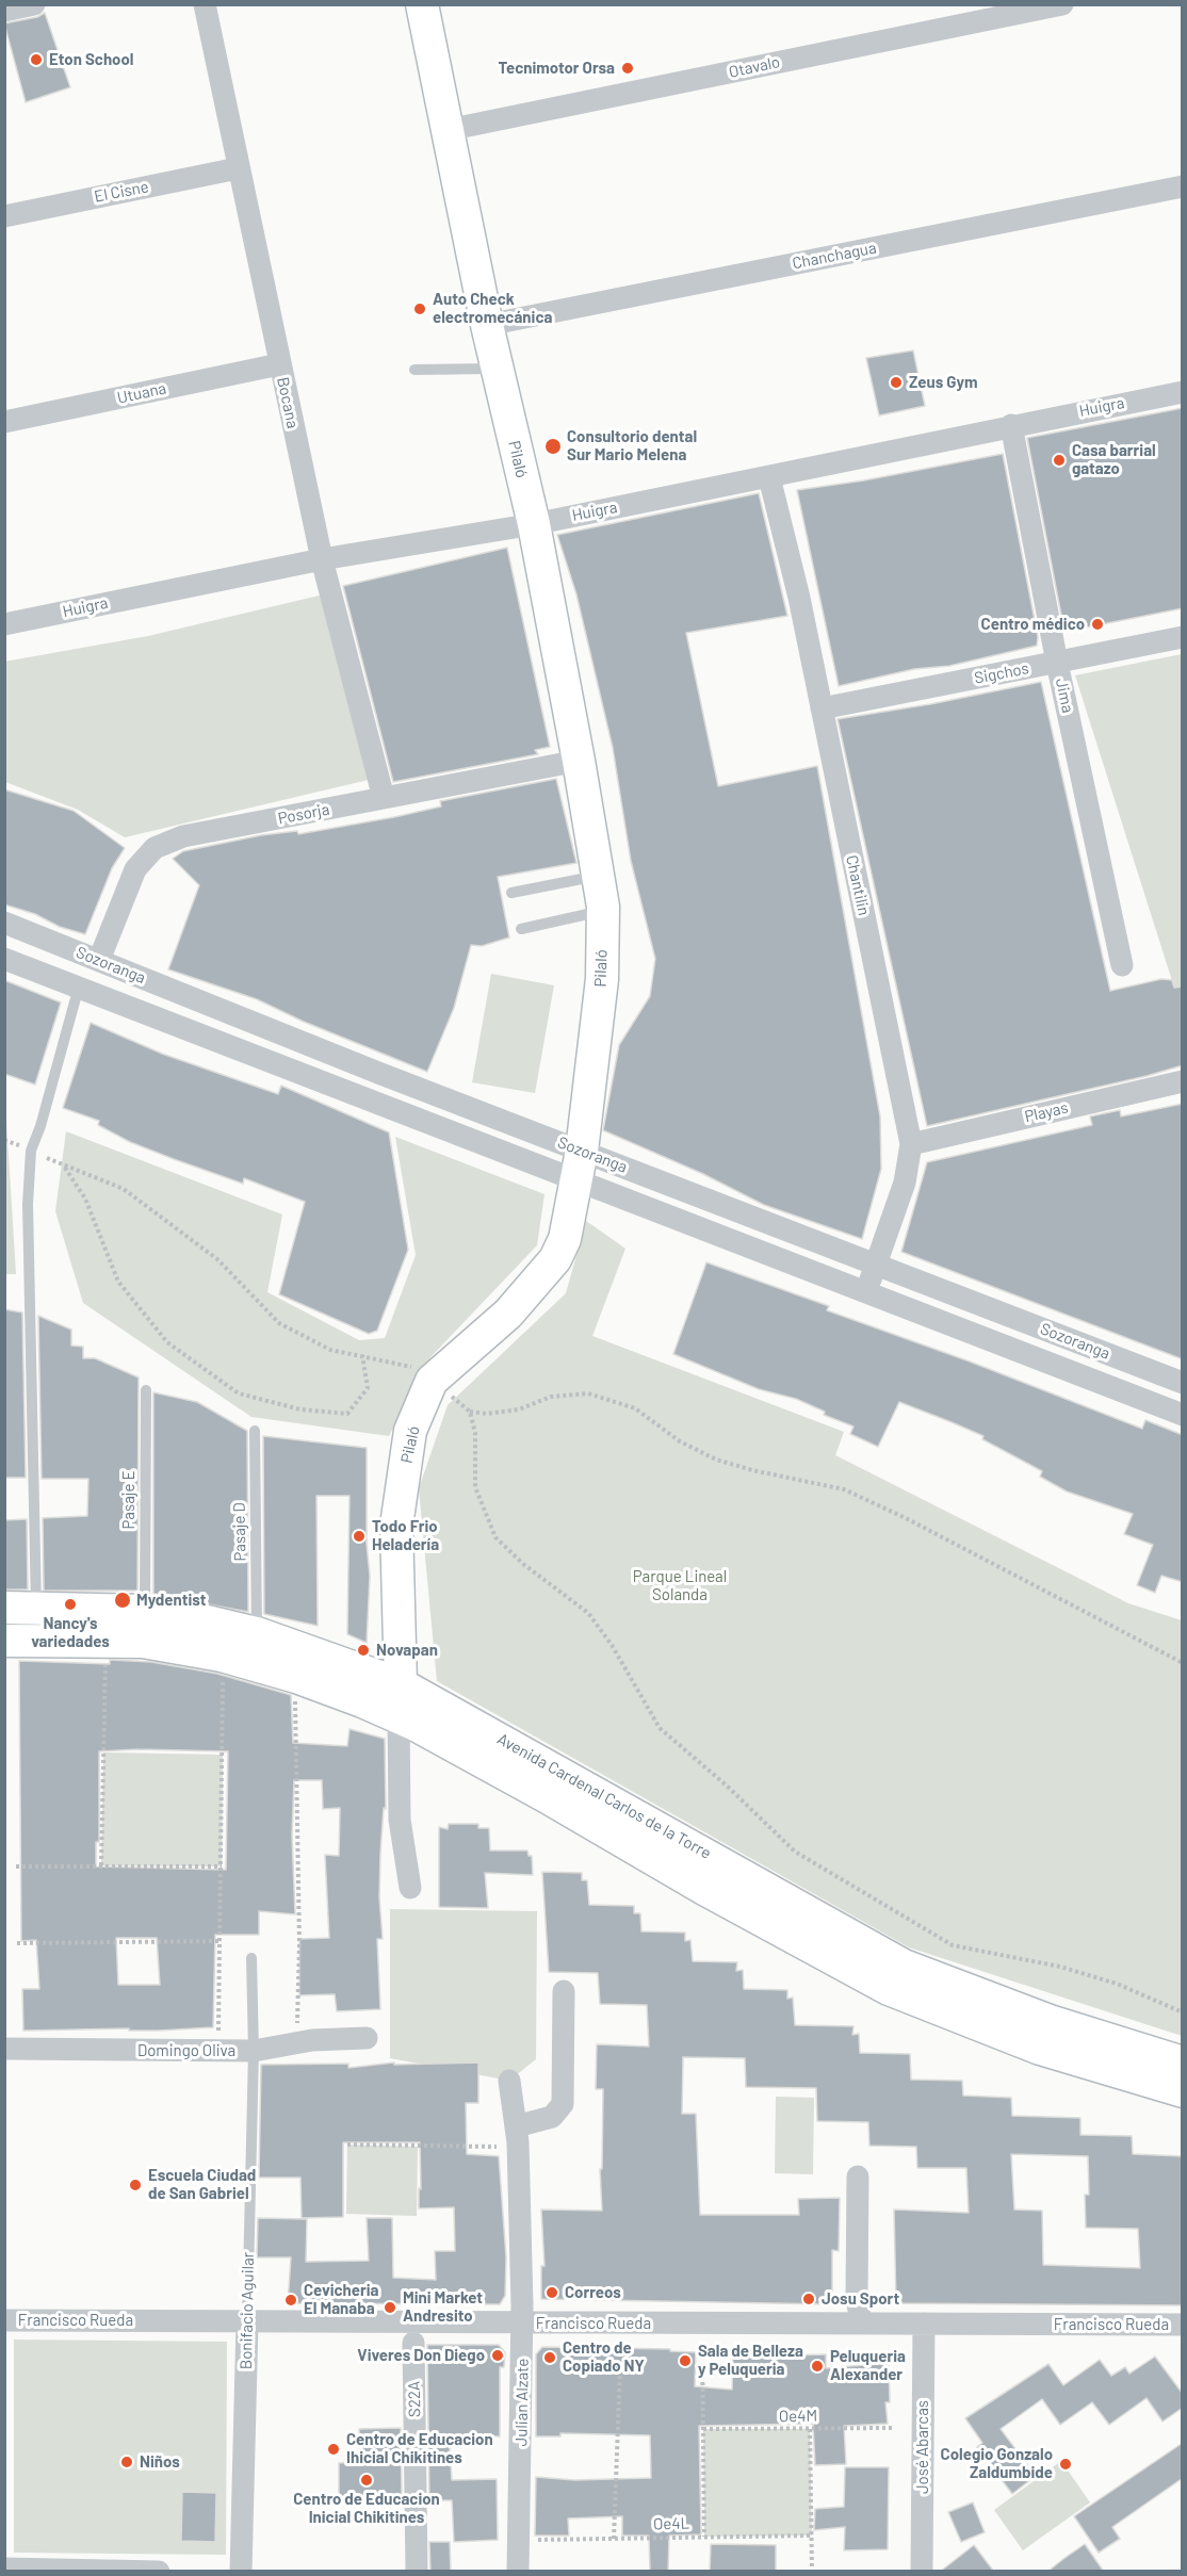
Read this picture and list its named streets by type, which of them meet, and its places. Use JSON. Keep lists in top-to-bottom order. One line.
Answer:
{"streets":{"street":["Otavalo","El Cisne","Chanchagua","Utuana","Bocana","Huigra","Pilaló","Sigchos","Jima","Posorja","Chantilin","Sozoranga","Playas","Avenida Cardenal Carlos de la Torre","Domingo Oliva","Bonifacio Aguilar","Francisco Rueda","S22A","Julian Alzate","José Abarcas"],"lane":["Pasaje E","Pasaje D"],"path":["Oe4M","Oe4L"]},"crossings":[["Otavalo","Pilaló"],["El Cisne","Bocana"],["Chanchagua","Pilaló"],["Utuana","Bocana"],["Bocana","Huigra"],["Bocana","Posorja"],["Huigra","Pilaló"],["Huigra","Jima"],["Huigra","Chantilin"],["Pilaló","Posorja"],["Pilaló","Sozoranga"],["Pilaló","Avenida Cardenal Carlos de la Torre"],["Sigchos","Jima"],["Sigchos","Chantilin"],["Posorja","Sozoranga"],["Chantilin","Sozoranga"],["Chantilin","Playas"],["Pasaje E","Avenida Cardenal Carlos de la Torre"],["Pasaje D","Avenida Cardenal Carlos de la Torre"],["Domingo Oliva","Bonifacio Aguilar"],["Bonifacio Aguilar","Francisco Rueda"],["Francisco Rueda","Julian Alzate"],["Francisco Rueda","José Abarcas"]],"parks":["Parque Lineal Solanda"],"places":["Eton School","Tecnimotor Orsa","Auto Check electromecánica","Zeus Gym","Consultorio dental Sur Mario Melena","Casa barrial gatazo","Centro médico","Todo Frio Heladería","Mydentist","Nancy's variedades","Novapan","Escuela Ciudad de San Gabriel","Correos","Josu Sport","Cevicheria El Manaba","Mini Market Andresito","Viveres Don Diego","Centro de Copiado NY","Sala de Belleza y Peluqueria","Peluqueria Alexander","Centro de Educacion Ihicial Chikitines","Niños","Colegio Gonzalo Zaldumbide","Centro de Educacion Inicial Chikitines"]}
